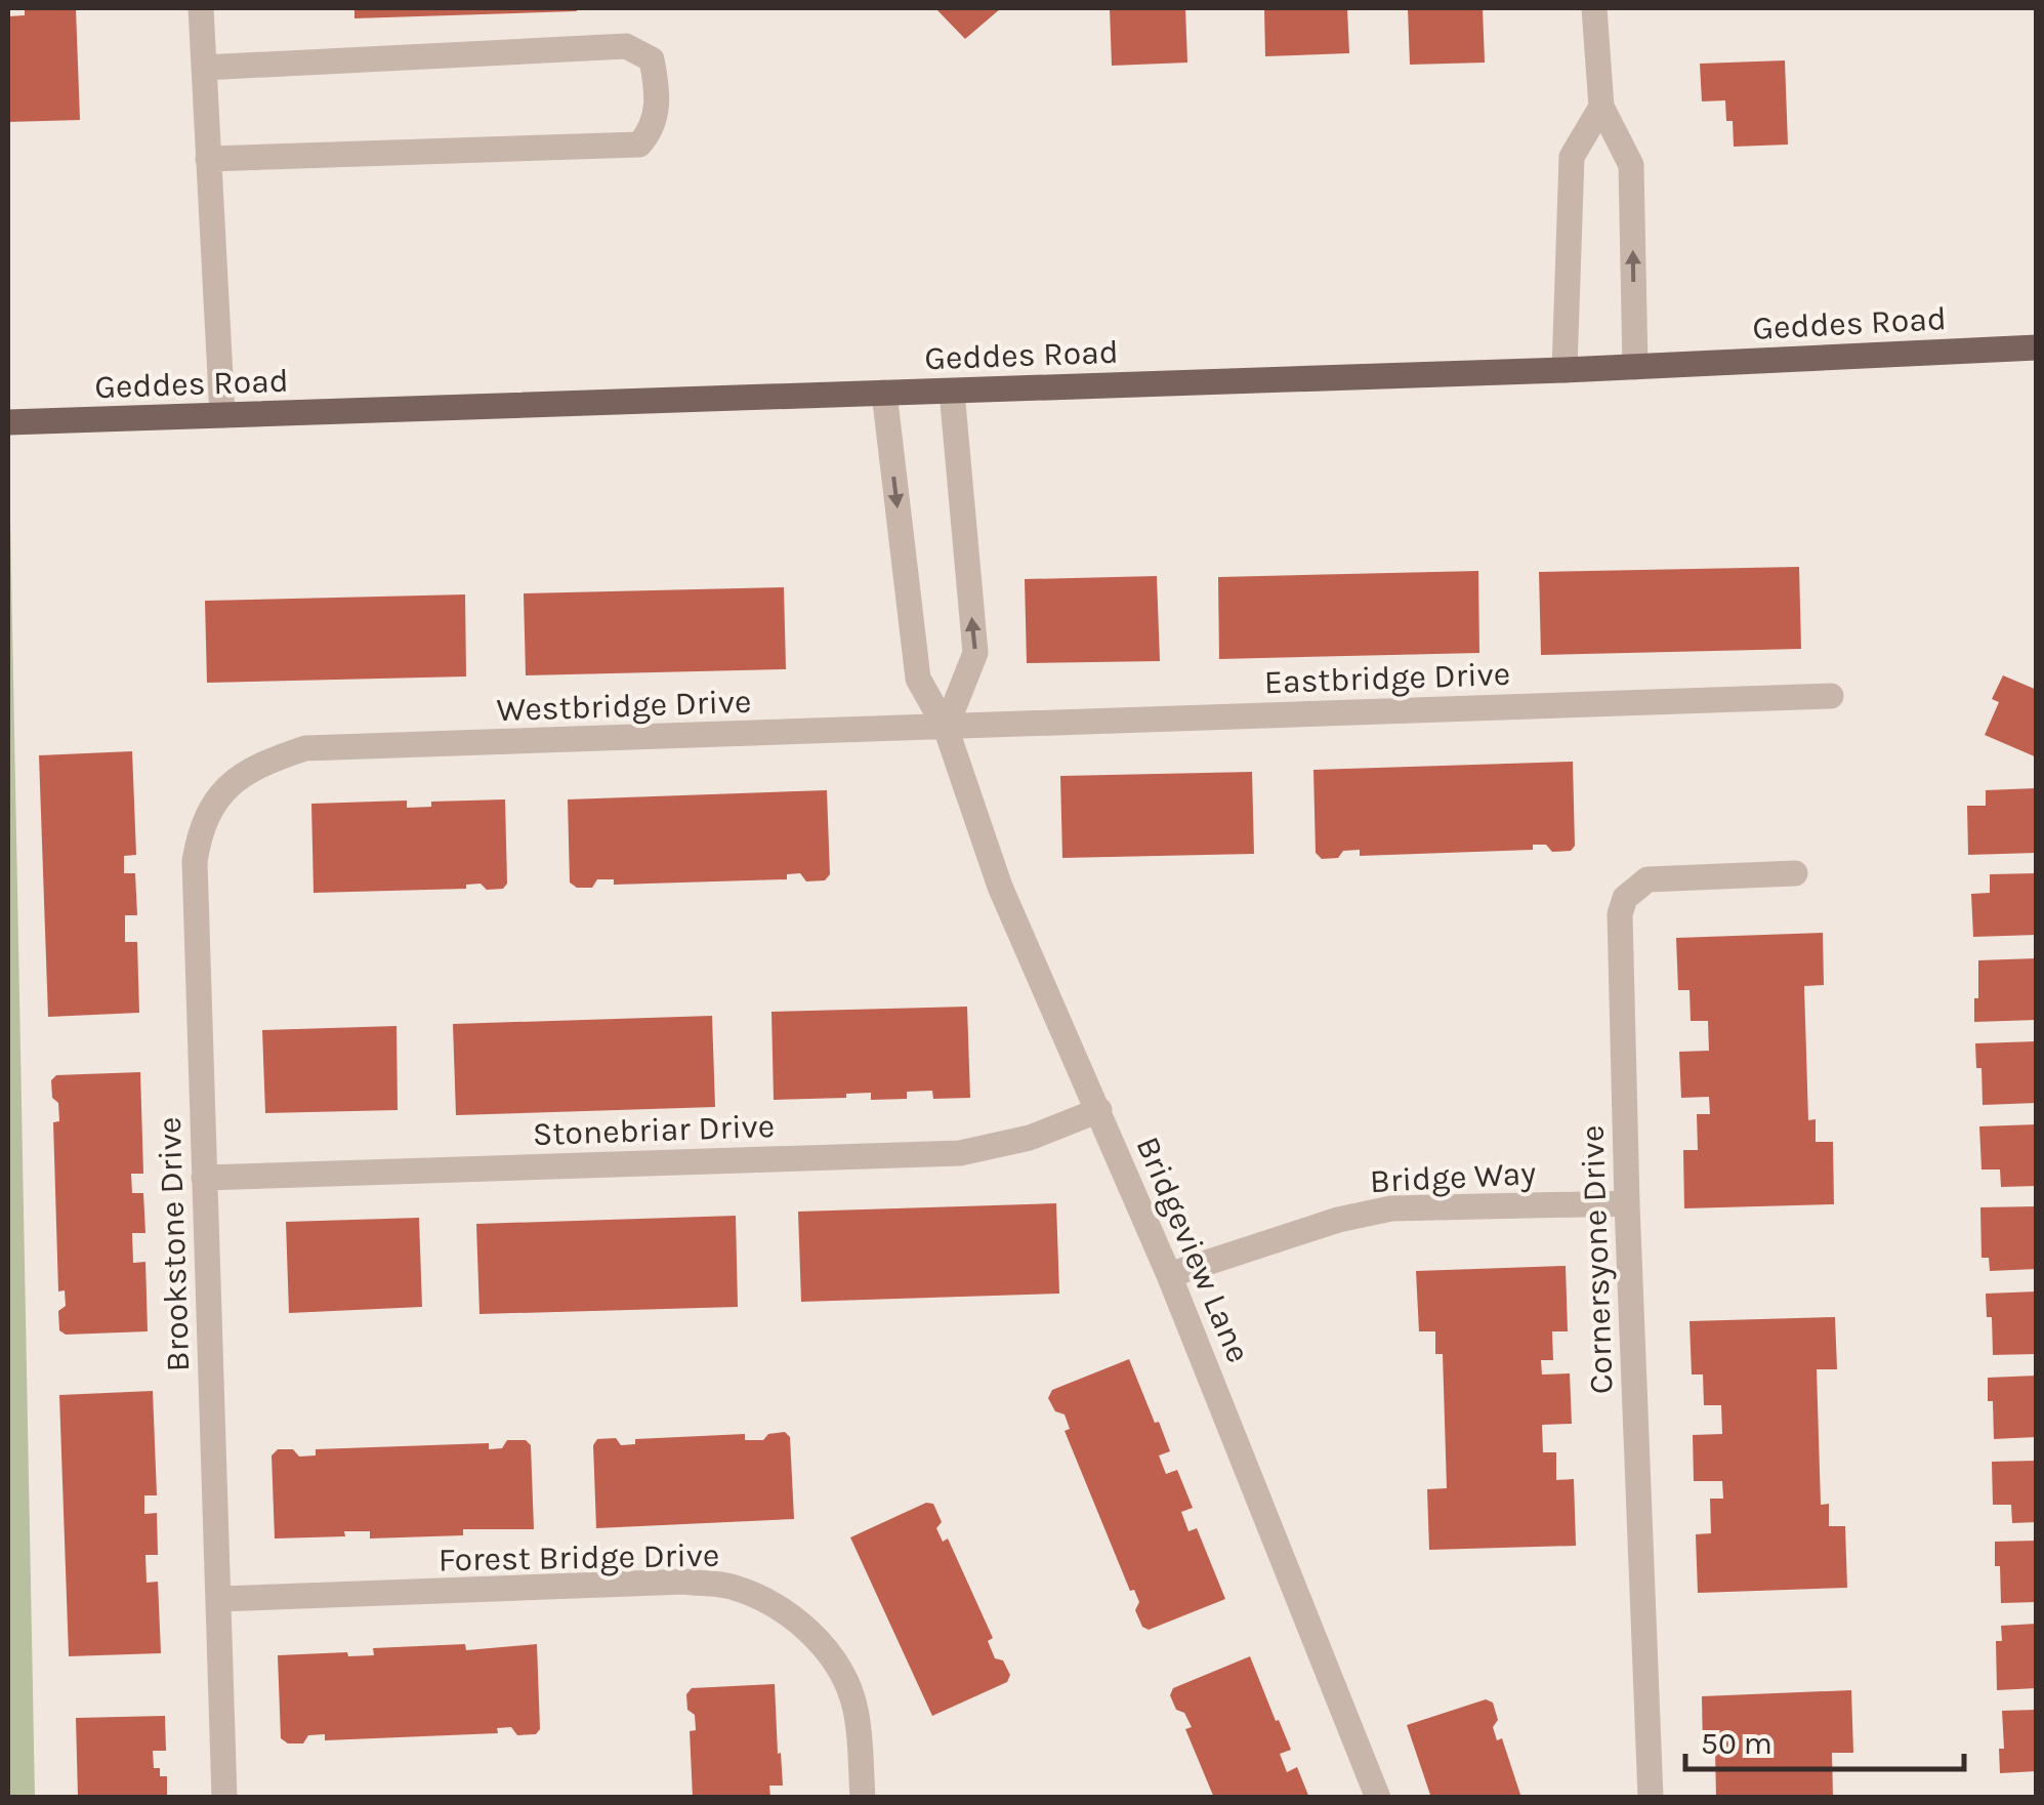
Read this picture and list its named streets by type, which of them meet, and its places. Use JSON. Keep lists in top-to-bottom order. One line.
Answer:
{"streets":{"main road":["Geddes Road"],"street":["Eastbridge Drive","Westbridge Drive","Stonebriar Drive","Bridge Way","Brookstone Drive","Bridgeview Lane","Cornersyone Drive","Forest Bridge Drive"]},"crossings":[["Geddes Road","Bridgeview Lane"],["Eastbridge Drive","Westbridge Drive"],["Eastbridge Drive","Bridgeview Lane"],["Westbridge Drive","Brookstone Drive"],["Westbridge Drive","Bridgeview Lane"],["Stonebriar Drive","Brookstone Drive"],["Stonebriar Drive","Bridgeview Lane"],["Bridge Way","Bridgeview Lane"],["Bridge Way","Cornersyone Drive"],["Brookstone Drive","Forest Bridge Drive"]],"scale_bar":"50 m"}
